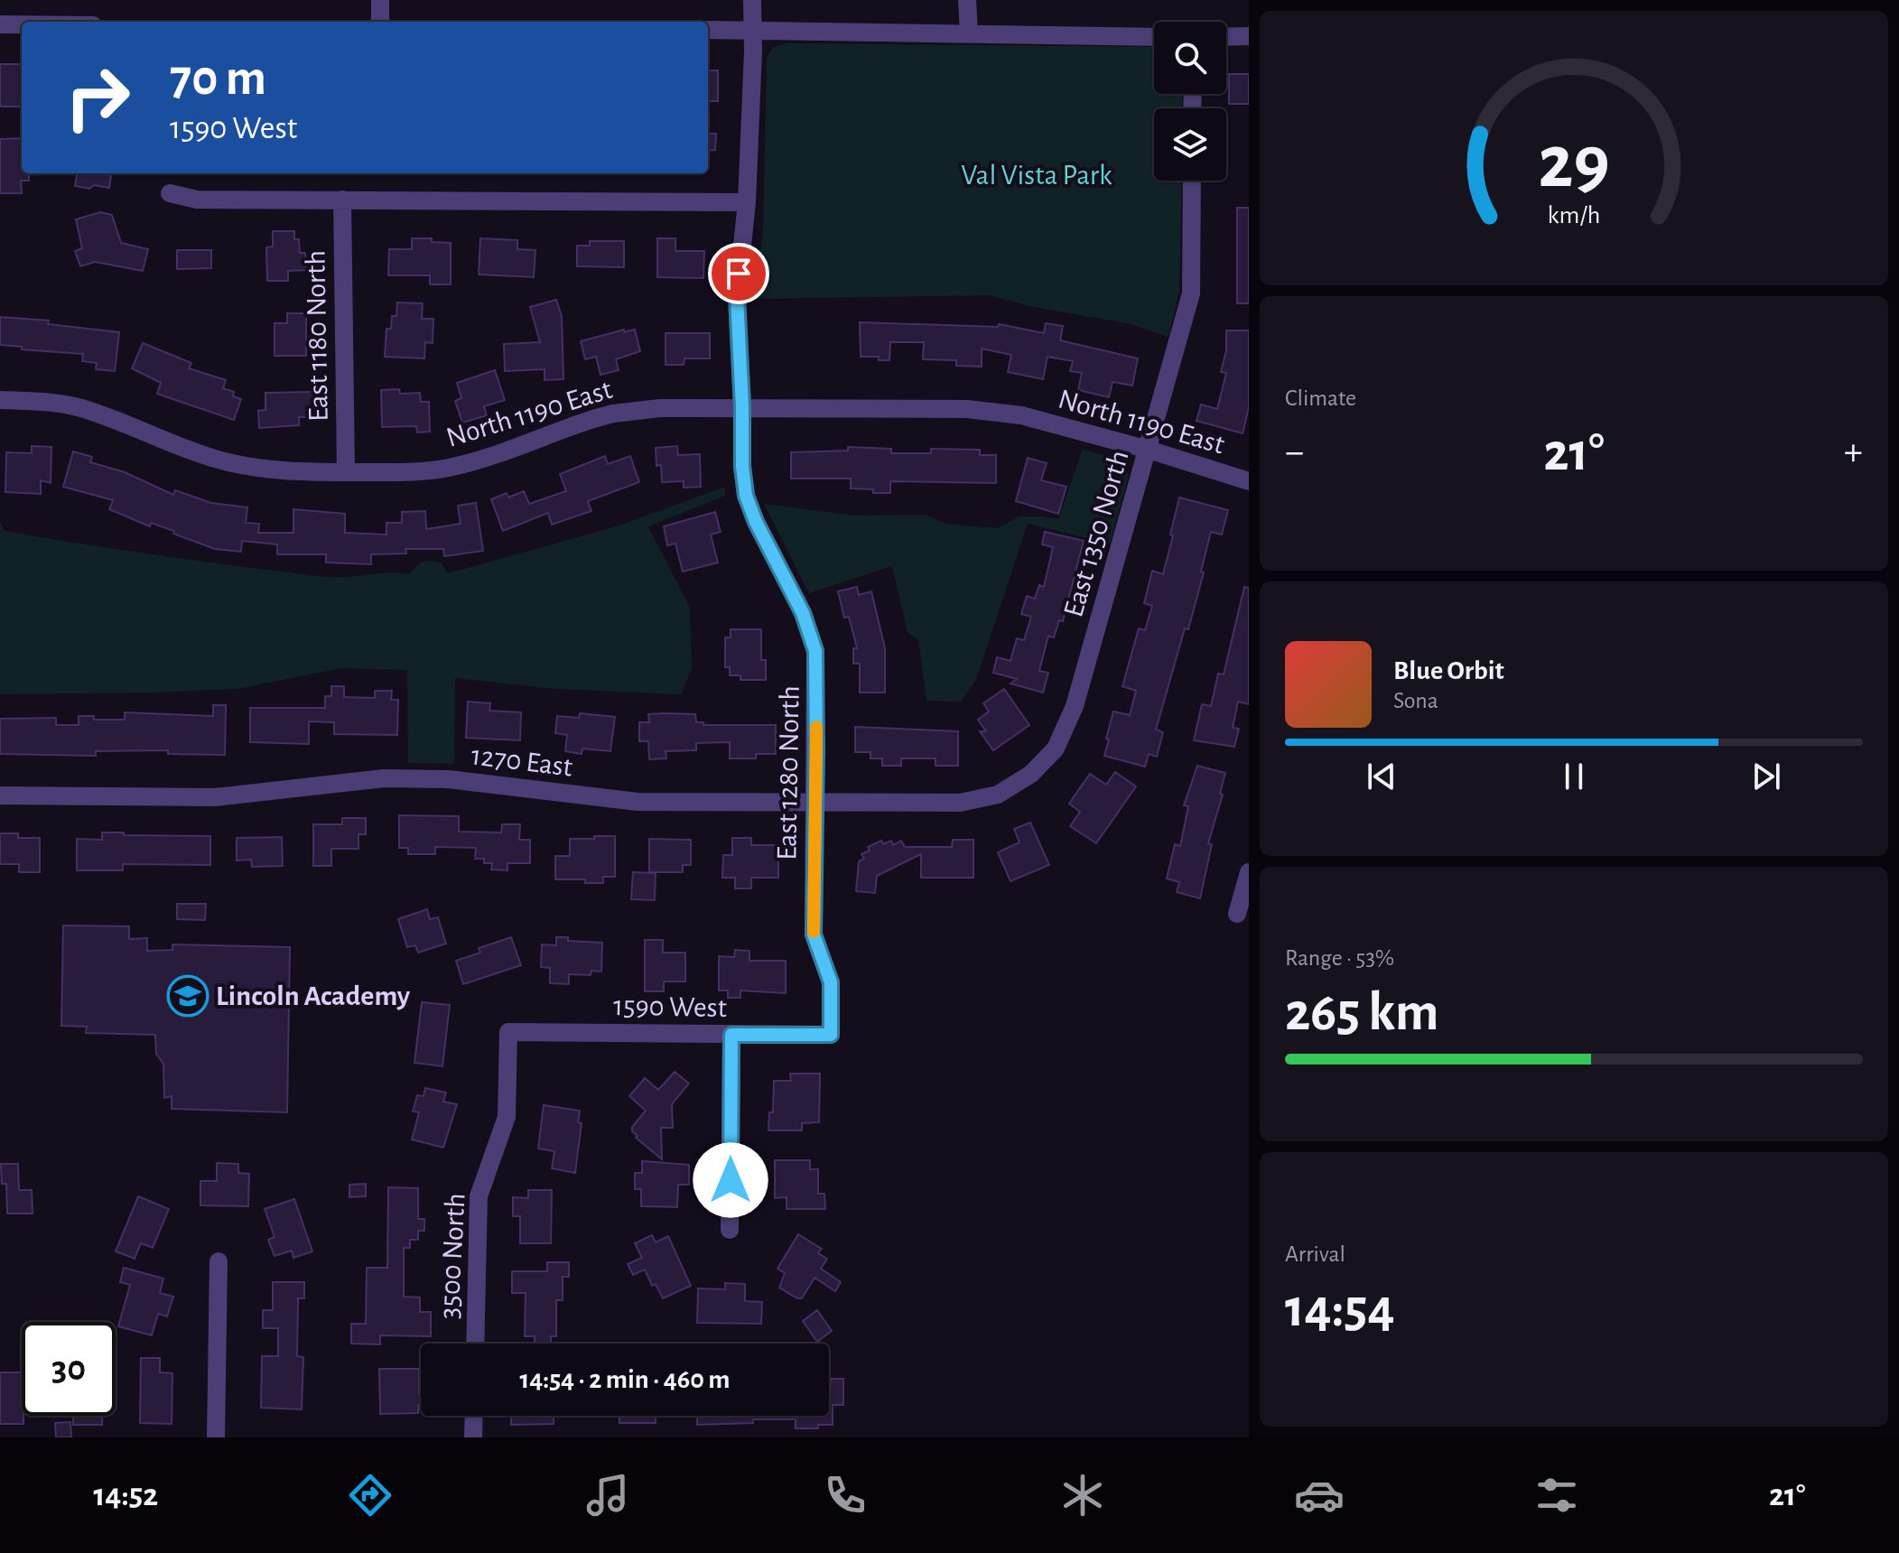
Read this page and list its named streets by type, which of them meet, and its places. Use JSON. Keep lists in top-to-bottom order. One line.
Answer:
{"streets":{"street":["East 1180 North","North 1190 East","East 1350 North","1270 East","East 1280 North","1590 West","3500 North"]},"crossings":[["East 1180 North","North 1190 East"],["North 1190 East","East 1350 North"],["North 1190 East","East 1280 North"],["East 1350 North","1270 East"],["1270 East","East 1280 North"],["East 1280 North","1590 West"],["1590 West","3500 North"]],"parks":["Val Vista Park"],"places":{"school or university":["Lincoln Academy"]},"page":{"turn":["70 m","1590 West"],"tile":["Climate",["Range · 53%","265 km"],["Arrival","14:54"]],"heat":["−","21°","+"],"song":["Blue Orbit","Sona"],"limit":"30","trip":"14:54 · 2 min · 460 m","tabs":["14:52","21°"],"gauge":["29","km/h"]}}
